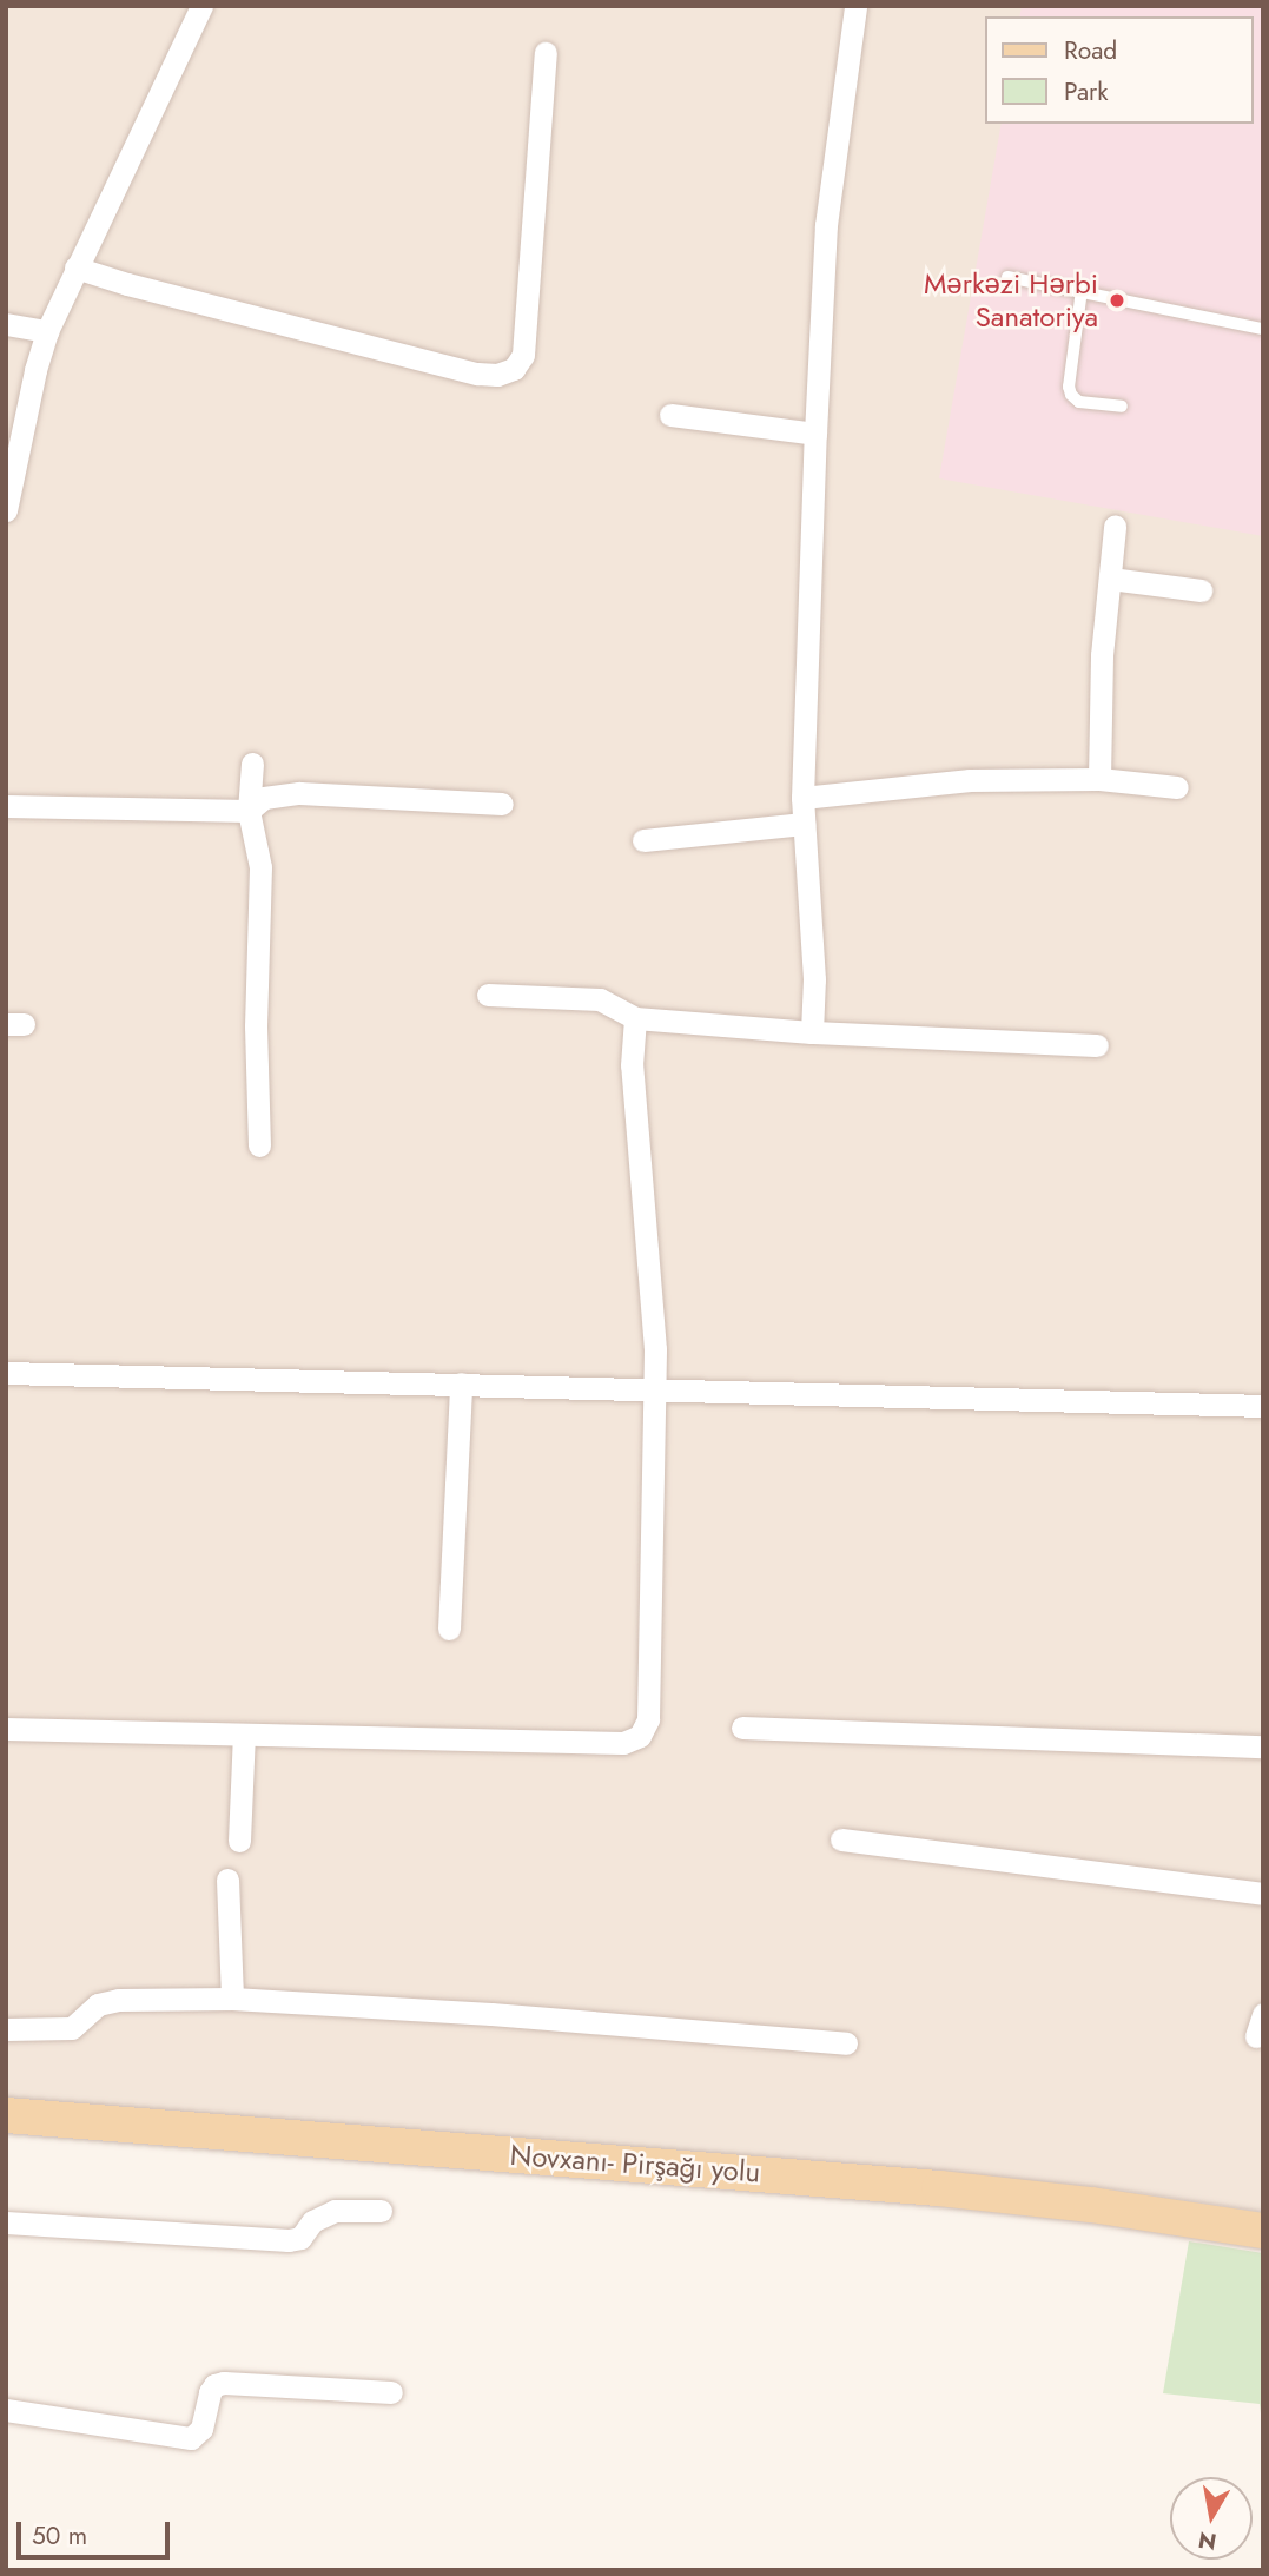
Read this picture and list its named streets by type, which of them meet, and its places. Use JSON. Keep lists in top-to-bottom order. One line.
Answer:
{"streets":{"main road":["Novxanı- Pirşağı yolu"]},"places":["Mərkəzi Hərbi Sanatoriya"],"legend":["Road","Park"],"scale_bar":"50 m","north":"bottom"}
